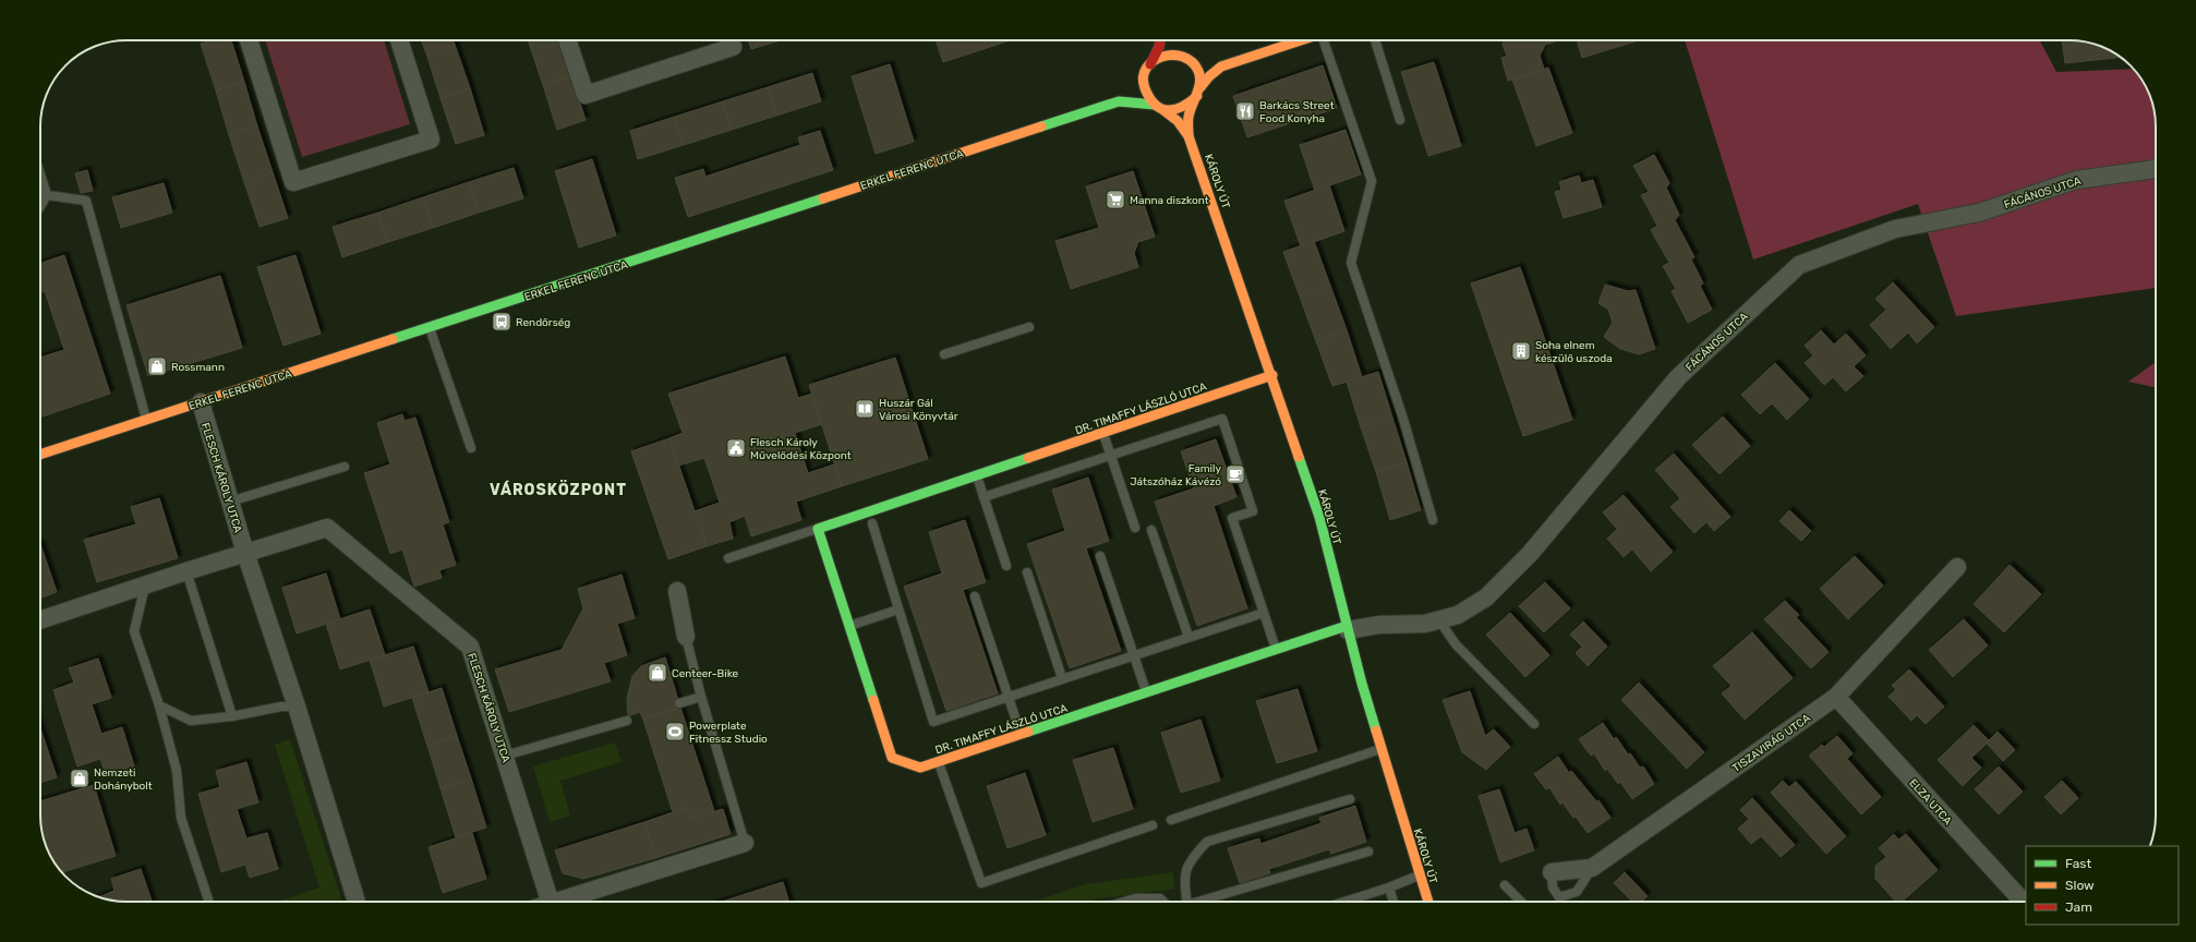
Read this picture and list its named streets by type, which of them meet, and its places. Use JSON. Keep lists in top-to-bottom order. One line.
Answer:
{"streets":{"street":["ERKEL FERENC UTCA","KÁROLY ÚT","FÁCÁNOS UTCA","DR. TIMAFFY LÁSZLÓ UTCA","FLESCH KÁROLY UTCA","TISZAVIRÁG UTCA","ELZA UTCA"]},"crossings":[["ERKEL FERENC UTCA","KÁROLY ÚT"],["ERKEL FERENC UTCA","FLESCH KÁROLY UTCA"],["KÁROLY ÚT","FÁCÁNOS UTCA"],["KÁROLY ÚT","DR. TIMAFFY LÁSZLÓ UTCA"],["FÁCÁNOS UTCA","DR. TIMAFFY LÁSZLÓ UTCA"],["TISZAVIRÁG UTCA","ELZA UTCA"]],"districts":["VÁROSKÖZPONT"],"places":{"restaurant":["Barkács Street Food Konyha"],"supermarket":["Manna diszkont"],"bus stop":["Rendőrség"],"building":["Soha elnem készülő uszoda"],"shop":["Rossmann","Centeer-Bike","Nemzeti Dohánybolt"],"library":["Huszár Gál Városi Könyvtár"],"public building":["Flesch Károly Művelődési Központ"],"cafe":["Family Játszóház Kávézó"],"sports":["Powerplate Fitnessz Studio"]},"legend":["Fast","Slow","Jam"]}
